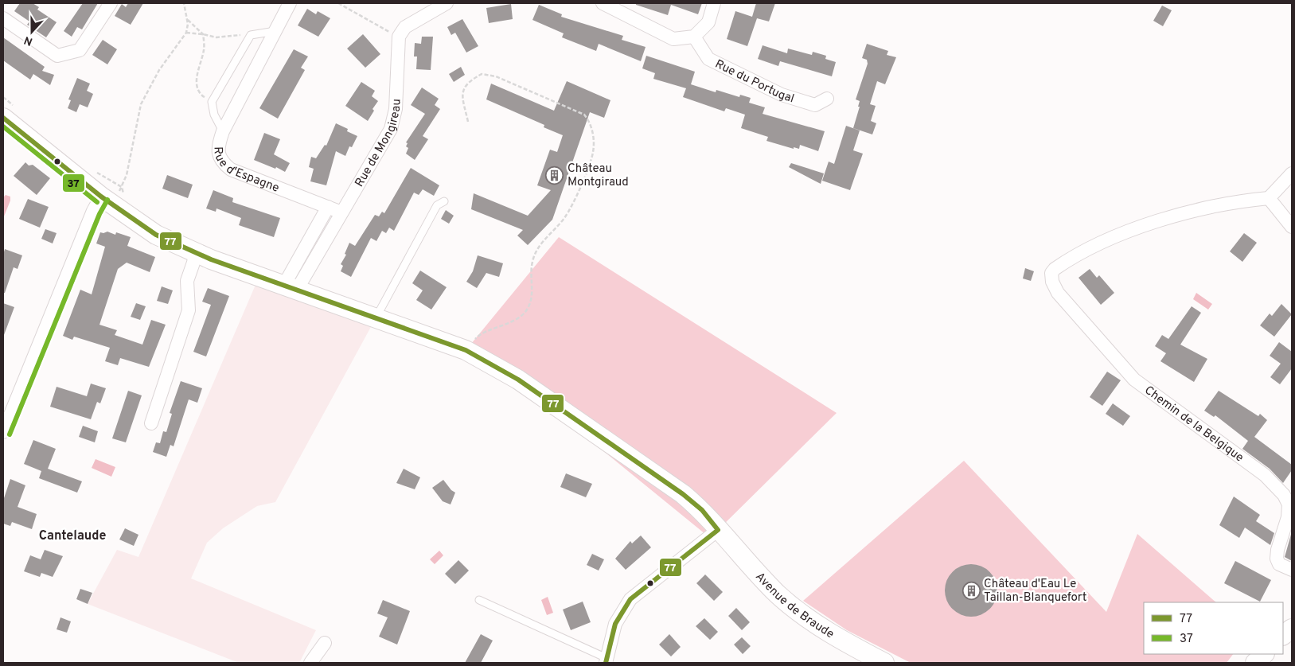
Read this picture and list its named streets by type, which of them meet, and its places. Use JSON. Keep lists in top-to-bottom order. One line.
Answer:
{"streets":{"street":["Rue du Portugal","Rue de Mongireau","Rue d'Espagne","Chemin de la Belgique","Avenue de Braude"]},"crossings":[["Rue de Mongireau","Rue d'Espagne"],["Rue de Mongireau","Avenue de Braude"]],"districts":["Cantelaude"],"places":{"building":["Château Montgiraud","Château d'Eau Le Taillan-Blanquefort"]},"lines":["transit line 77","transit line 37"],"legend":["77","37"],"north":"bottom"}
